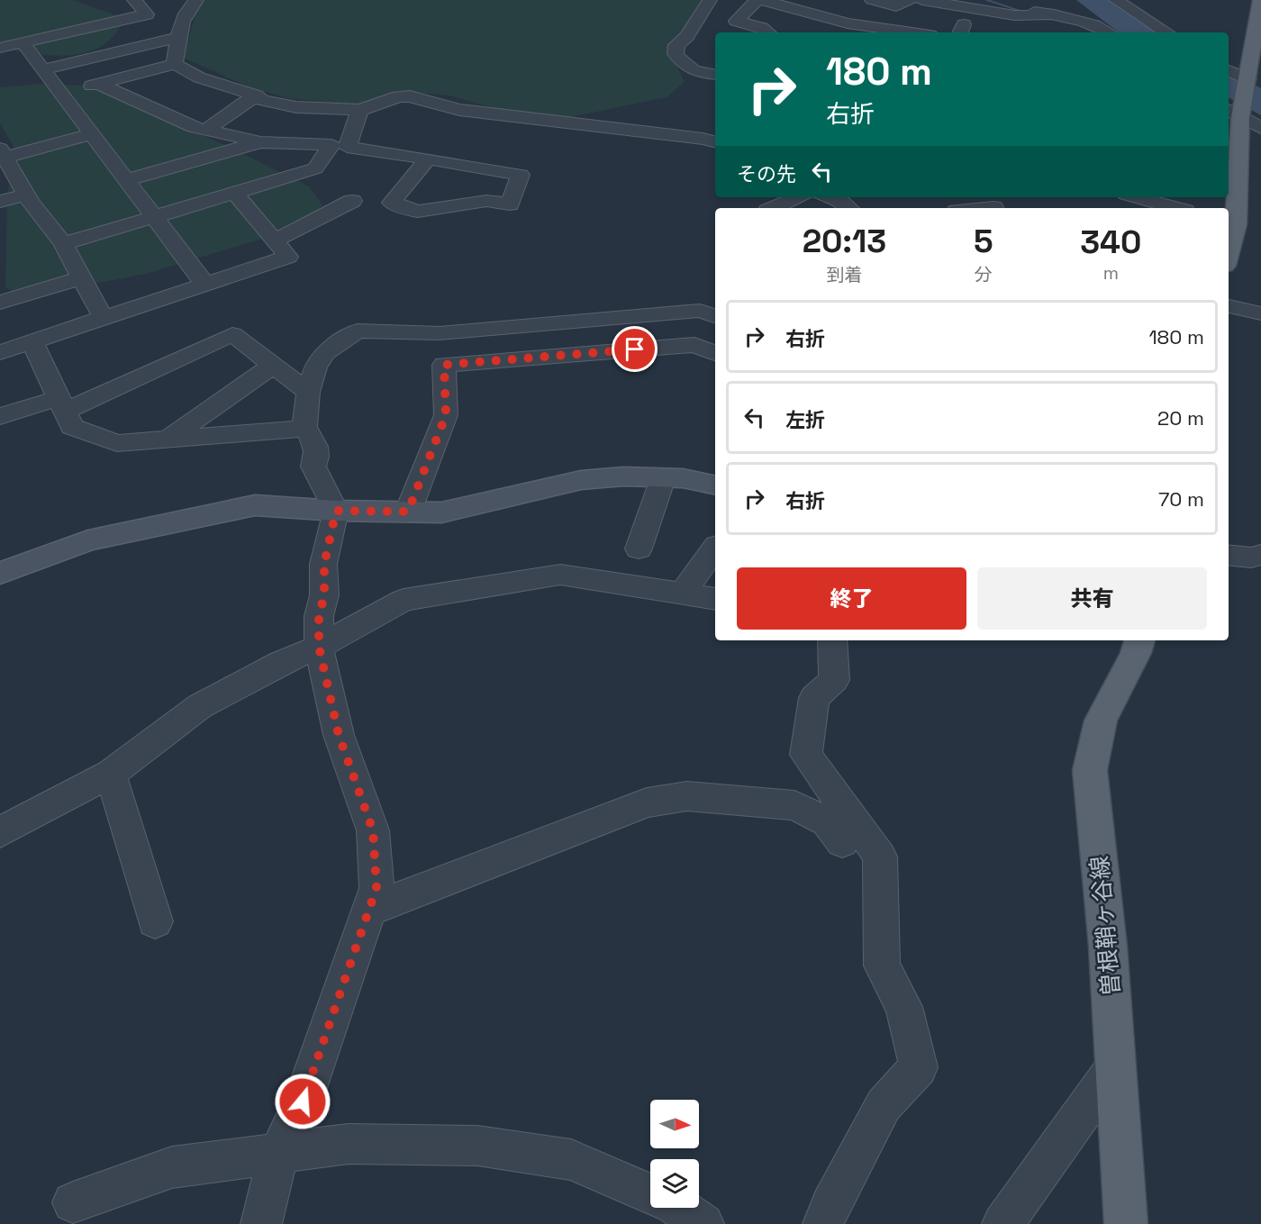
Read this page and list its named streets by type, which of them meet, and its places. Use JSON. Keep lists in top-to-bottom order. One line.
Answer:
{"streets":{"main road":["曽根鞘ヶ谷線"]},"north":"right","page":{"turn":["180 m","右折"],"then":"その先","eta":["20:13","到着","5","分","340","m"],"list":[{"name":"右折","value":"180 m"},{"name":"左折","value":"20 m"},{"name":"右折","value":"70 m"}],"buttons":["終了","共有"]}}
